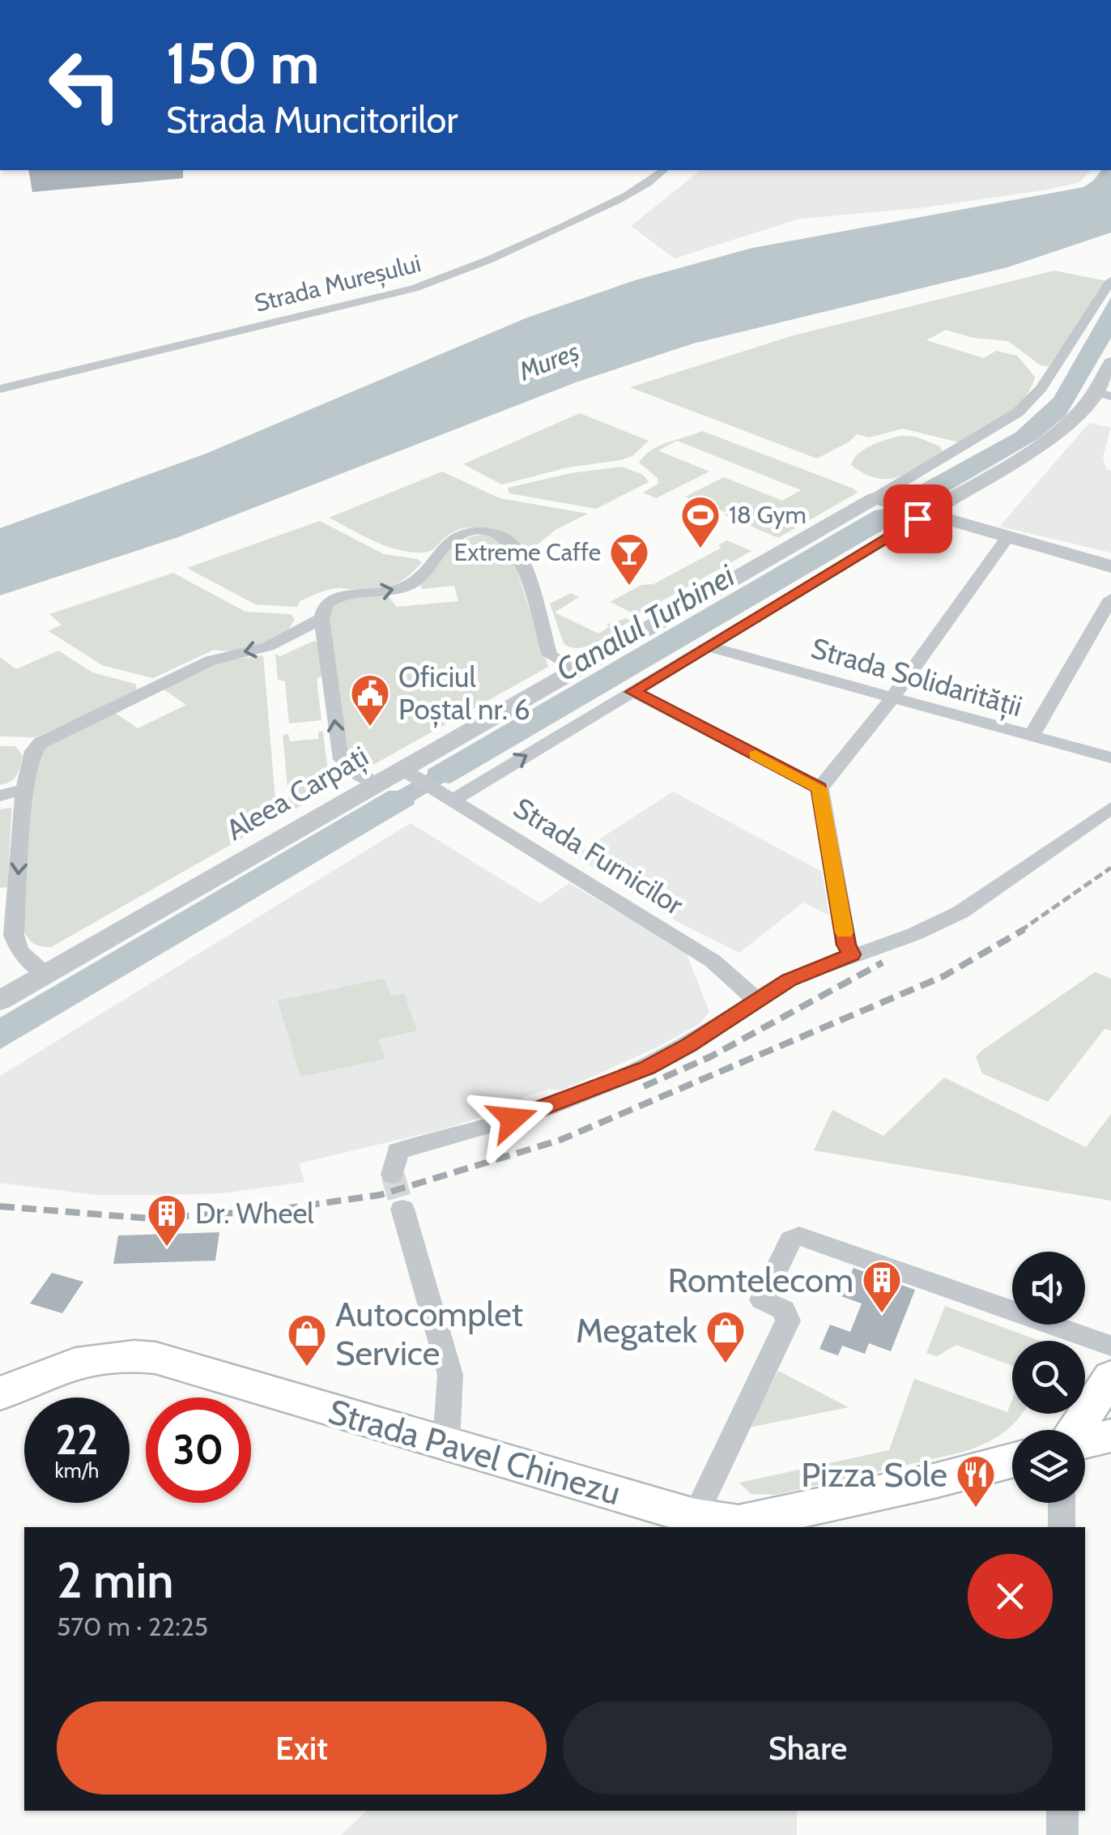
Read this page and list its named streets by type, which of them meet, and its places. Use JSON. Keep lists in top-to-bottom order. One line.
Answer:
{"streets":{"main road":["Strada Pavel Chinezu"],"street":["Strada Mureșului","Strada Solidarității","Aleea Carpați","Strada Furnicilor"]},"crossings":[["Aleea Carpați","Strada Furnicilor"]],"water":["Mureș","Canalul Turbinei"],"places":{"sports":["18 Gym"],"bar":["Extreme Caffe"],"public building":["Oficiul Poștal nr. 6"],"building":["Dr. Wheel","Romtelecom"],"shop":["Megatek","Autocomplet Service"],"restaurant":["Pizza Sole"]},"page":{"turn":["150 m","Strada Muncitorilor"],"speed":"22 km/h","limit":"30","heading":["2 min","570 m · 22:25"],"buttons":["Exit","Share"]}}
